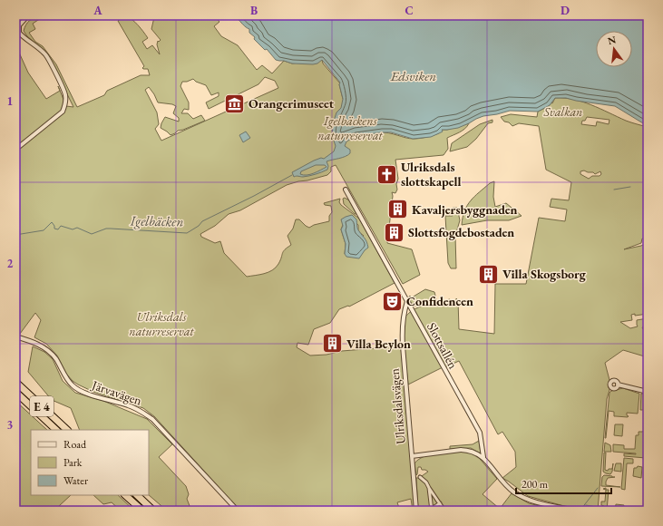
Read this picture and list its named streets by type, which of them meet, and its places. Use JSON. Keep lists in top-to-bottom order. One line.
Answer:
{"streets":{"highway":["E 4"],"street":["Slottsallén","Järvavägen","Ulriksdalsvägen"]},"crossings":[["Slottsallén","Ulriksdalsvägen"]],"water":["Edsviken","Igelbäcken"],"parks":["Svalkan","Igelbäckens naturreservat","Ulriksdals naturreservat"],"places":{"museum":["Orangerimuseet"],"church":["Ulriksdals slottskapell"],"building":["Kavaljersbyggnaden","Slottsfogdebostaden","Villa Skogsborg","Villa Beylon"],"theatre":["Confidencen"]},"legend":["Road","Park","Water"],"scale_bar":"200 m","north":"top","grid":{"columns":["A","B","C","D"],"rows":["1","2","3"]}}
